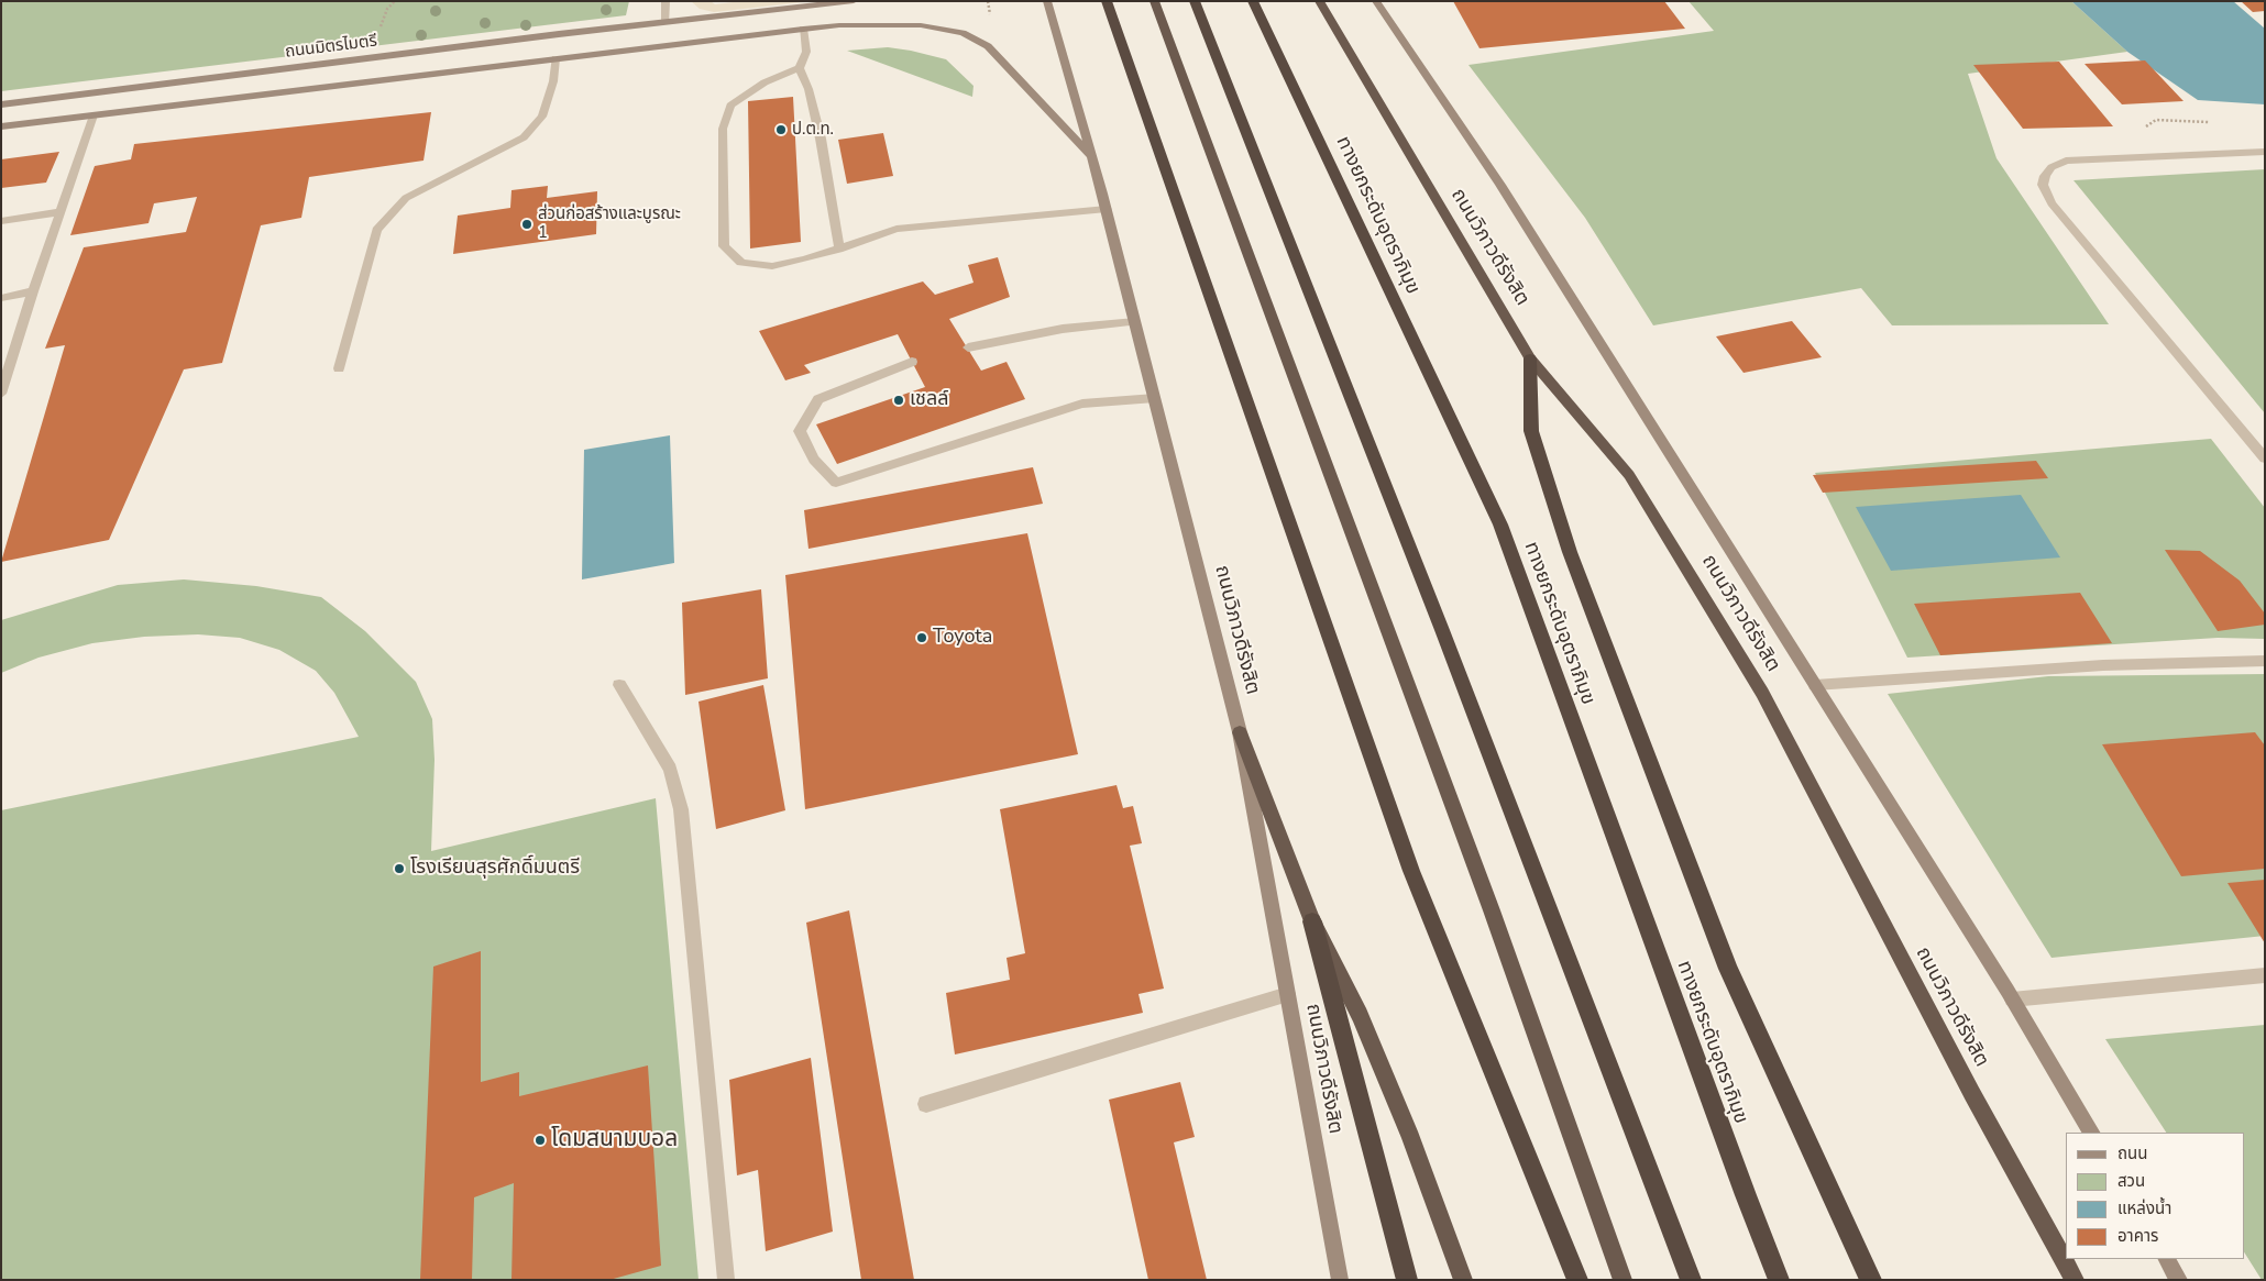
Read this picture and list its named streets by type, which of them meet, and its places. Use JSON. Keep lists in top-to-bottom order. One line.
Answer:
{"streets":{"highway":["ทางยกระดับอุตราภิมุข","ถนนวิภาวดีรังสิต"],"main road":["ถนนมิตรไมตรี"]},"places":["ป.ต.ท.","ส่วนก่อสร้างและบูรณะ 1","เชลล์","Toyota","โรงเรียนสุรศักดิ์มนตรี","โดมสนามบอล"],"legend":["ถนน","สวน","แหล่งน้ำ","อาคาร"]}
